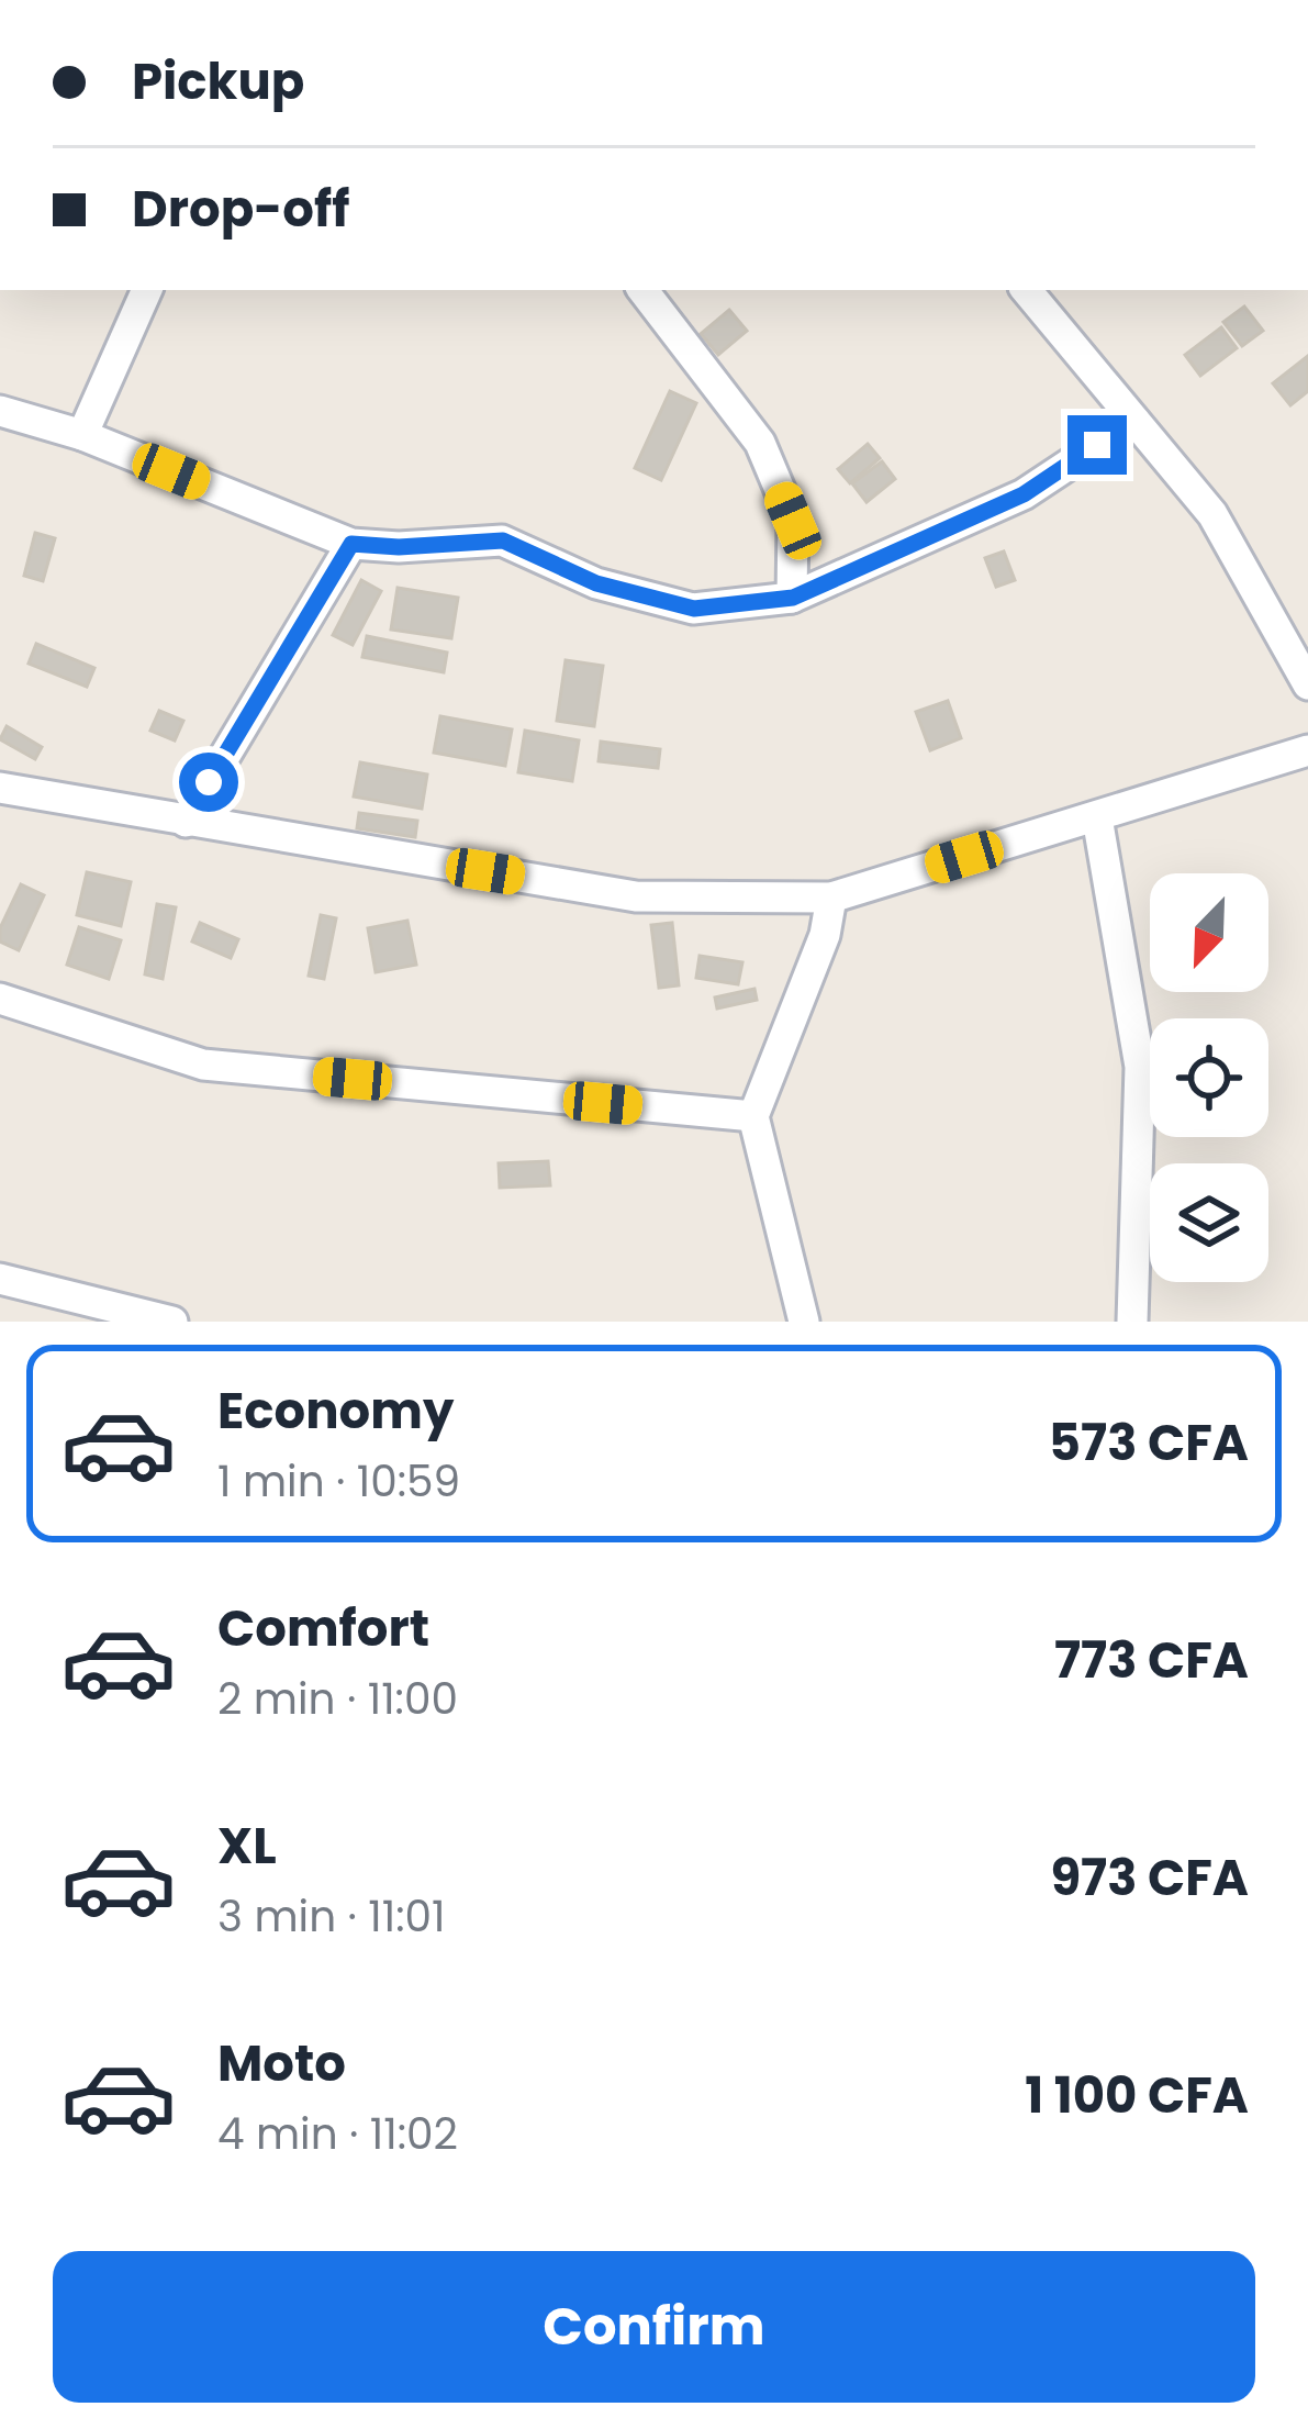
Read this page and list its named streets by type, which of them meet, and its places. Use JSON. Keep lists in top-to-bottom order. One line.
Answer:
{"north":"bottom left","page":{"banner":["Pickup","Drop-off"],"list":[{"name":"Economy","note":"1 min · 10:59","value":"573 CFA"},{"name":"Comfort","note":"2 min · 11:00","value":"773 CFA"},{"name":"XL","note":"3 min · 11:01","value":"973 CFA"},{"name":"Moto","note":"4 min · 11:02","value":"1 100 CFA"}],"buttons":"Confirm"}}
